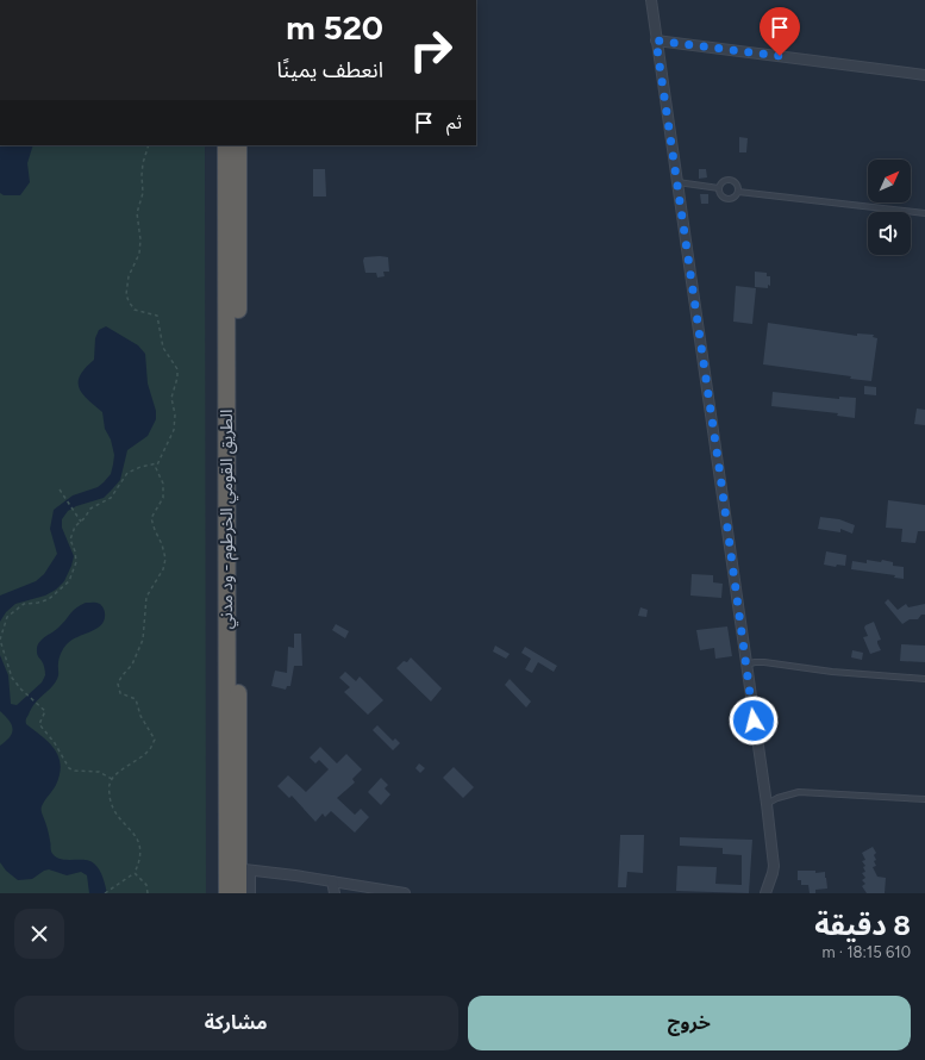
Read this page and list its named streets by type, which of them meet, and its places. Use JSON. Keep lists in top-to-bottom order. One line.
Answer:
{"streets":{"highway":["الطريق القومي الخرطوم - ود مدني"]},"north":"top right","page":{"turn":["520 m","انعطف يمينًا"],"then":"ثم","heading":["8 دقيقة","610 m · 18:15"],"buttons":["خروج","مشاركة"]}}
